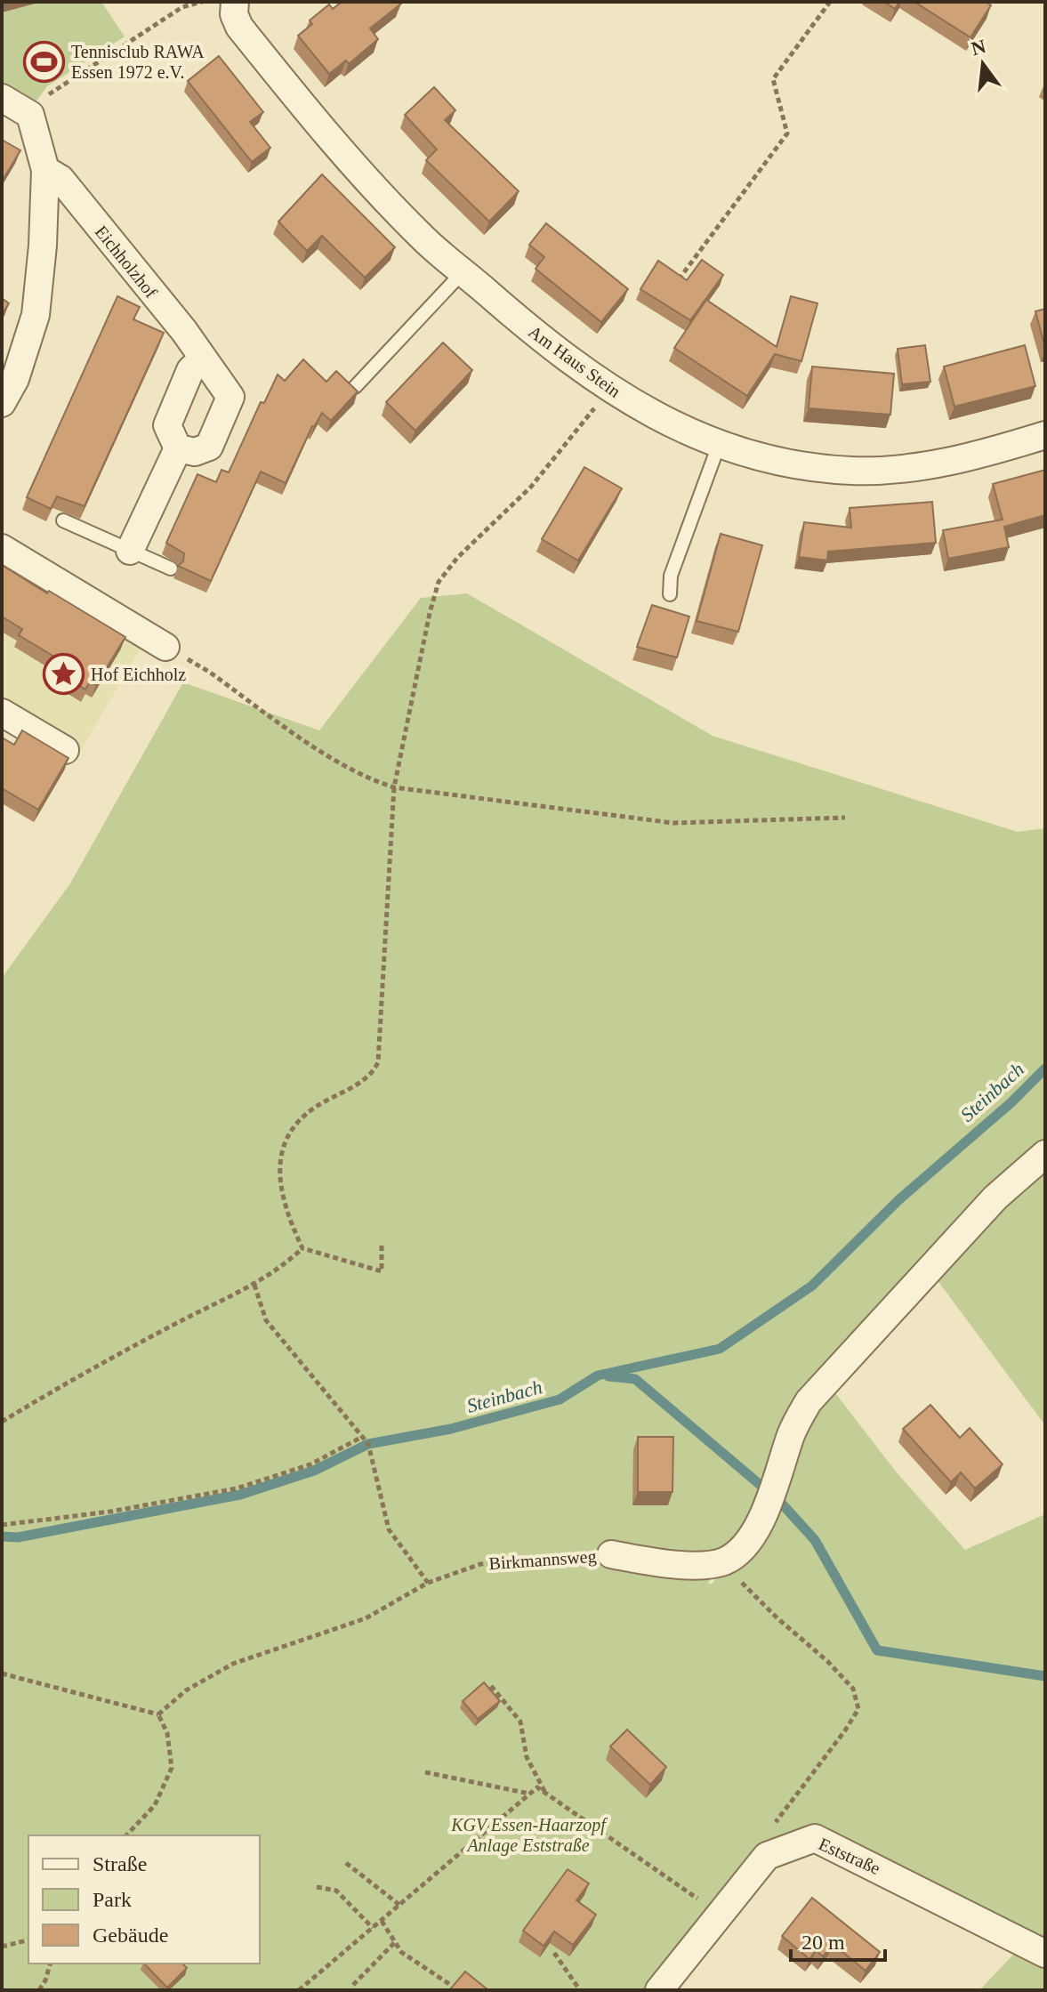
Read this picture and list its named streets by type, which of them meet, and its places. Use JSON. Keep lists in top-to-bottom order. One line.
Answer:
{"streets":{"street":["Eichholzhof","Am Haus Stein","Birkmannsweg","Eststraße"]},"water":["Steinbach"],"parks":["KGV Essen-Haarzopf Anlage Eststraße"],"places":{"sports":["Tennisclub RAWA Essen 1972 e.V."],"place":["Hof Eichholz"]},"legend":["Straße","Park","Gebäude"],"scale_bar":"20 m","north":"top"}
